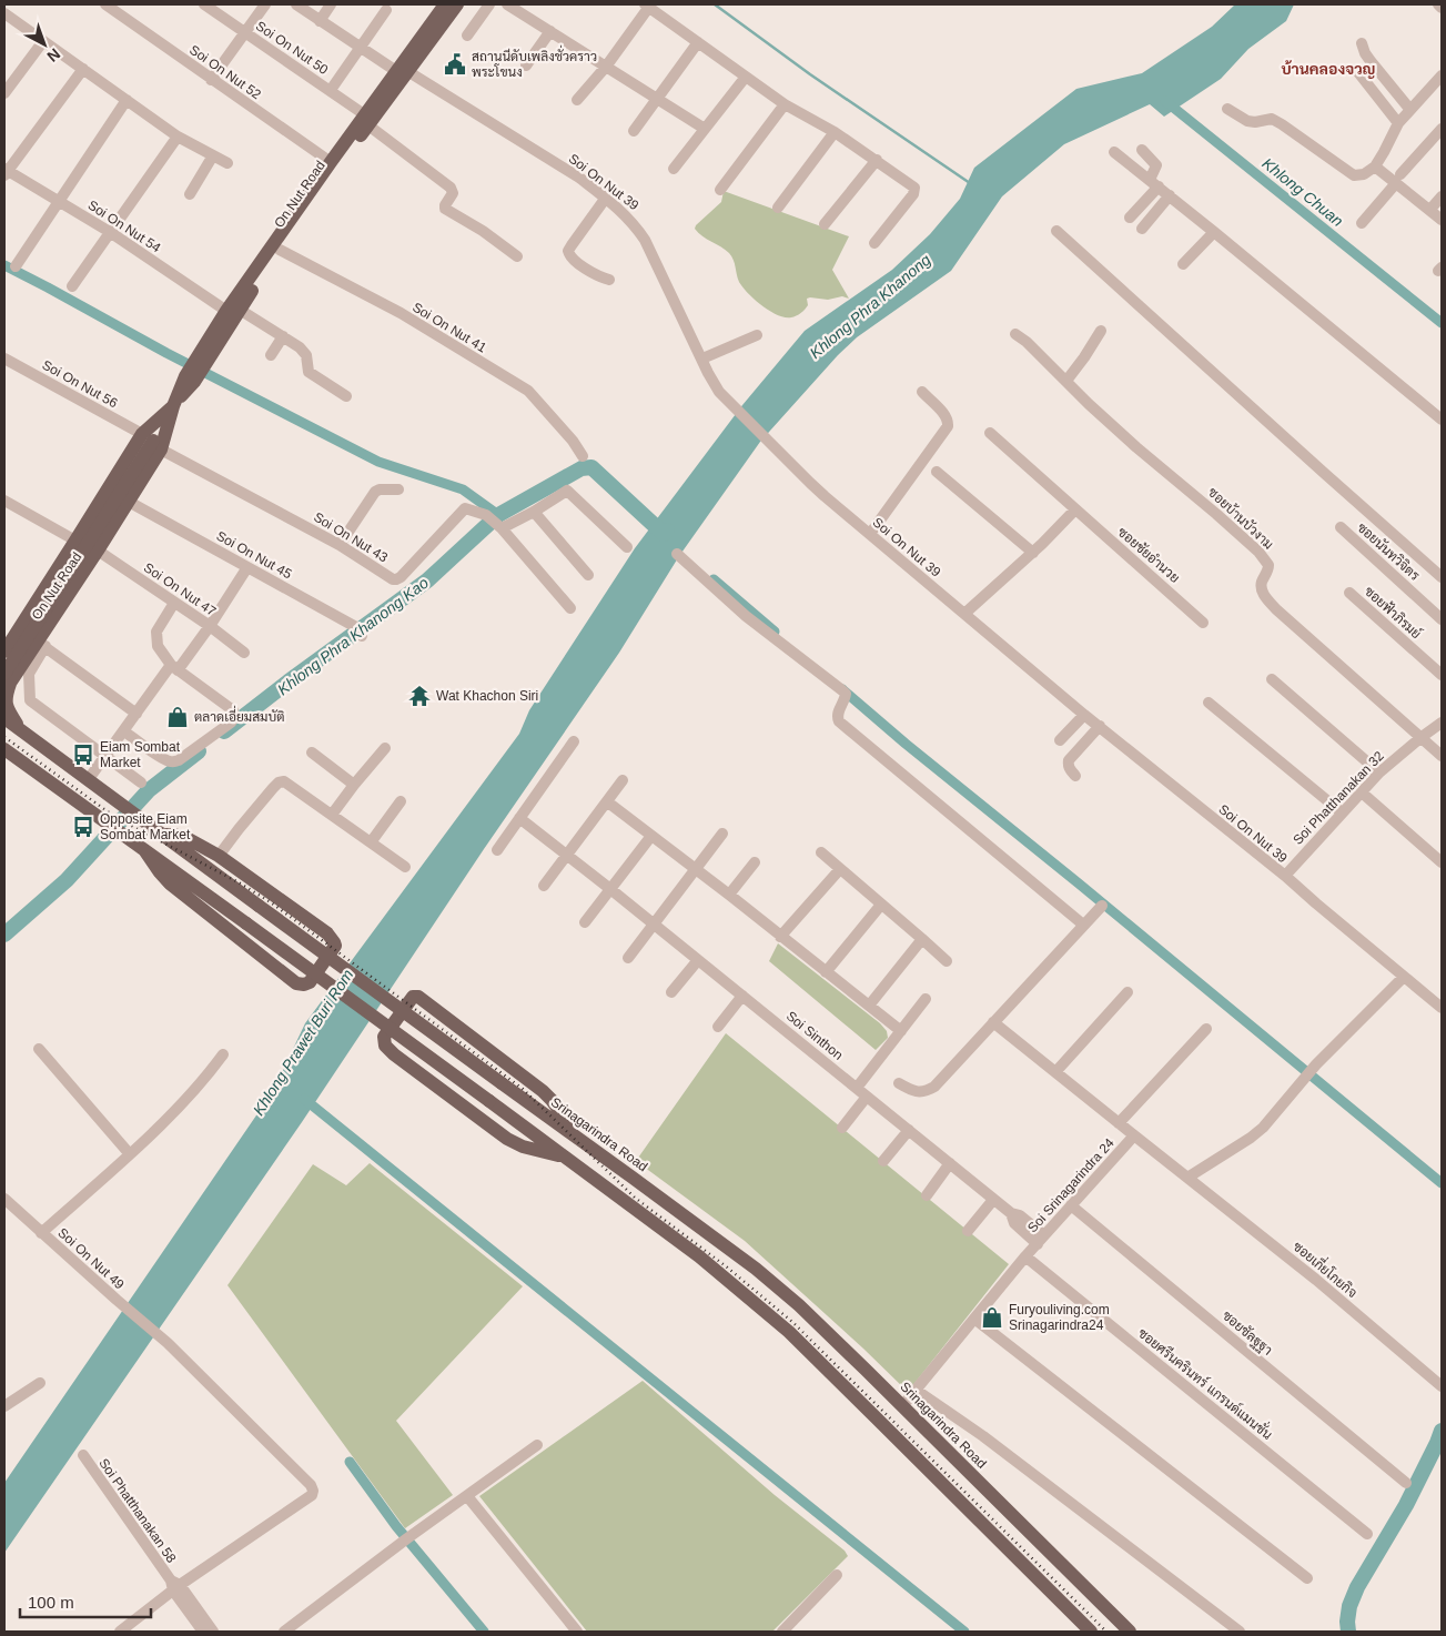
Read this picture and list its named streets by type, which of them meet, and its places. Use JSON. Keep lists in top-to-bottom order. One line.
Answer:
{"streets":{"main road":["On Nut Road","Srinagarindra Road"],"street":["Soi On Nut 50","Soi On Nut 52","Soi On Nut 39","Soi On Nut 54","Soi On Nut 41","Soi On Nut 56","ซอยบ้านบัวงาม","Soi On Nut 43","ซอยนันทวิจิตร","Soi On Nut 45","ซอยชัยอำนวย","Soi On Nut 47","ซอยฟ้าภิรมย์","Soi Phatthanakan 32","Soi Sinthon","Soi Srinagarindra 24","Soi On Nut 49","ซอยเกี่ยโกยกิจ","ซอยชัลฐฐา","ซอยศรีนครินทร์ แกรนด์แมนชั่น","Soi Phatthanakan 58"]},"crossings":[["Soi On Nut 50","On Nut Road"],["Soi On Nut 52","On Nut Road"],["Soi On Nut 39","On Nut Road"],["Soi On Nut 39","Soi Phatthanakan 32"],["On Nut Road","Soi On Nut 54"],["On Nut Road","Soi On Nut 41"],["On Nut Road","Soi On Nut 56"],["On Nut Road","Soi On Nut 43"],["On Nut Road","Soi On Nut 45"],["On Nut Road","Soi On Nut 47"],["Soi On Nut 56","Soi On Nut 43"],["ซอยบ้านบัวงาม","Soi Phatthanakan 32"],["Soi Sinthon","Soi Srinagarindra 24"],["Srinagarindra Road","Soi Srinagarindra 24"],["Soi Srinagarindra 24","ซอยเกี่ยโกยกิจ"],["Soi Srinagarindra 24","ซอยชัลฐฐา"],["Soi Srinagarindra 24","ซอยศรีนครินทร์ แกรนด์แมนชั่น"],["Soi On Nut 49","Soi Phatthanakan 58"]],"districts":["บ้านคลองจวญ"],"water":["Khlong Chuan","Khlong Phra Khanong","Khlong Phra Khanong Kao","Khlong Prawet Buri Rom"],"places":{"public building":["สถานนีดับเพลิงชั่วคราว พระโขนง"],"temple":["Wat Khachon Siri"],"shop":["ตลาดเอี่ยมสมบัติ","Furyouliving.com Srinagarindra24"],"bus stop":["Eiam Sombat Market","Opposite Eiam Sombat Market"]},"scale_bar":"100 m","north":"bottom right"}
